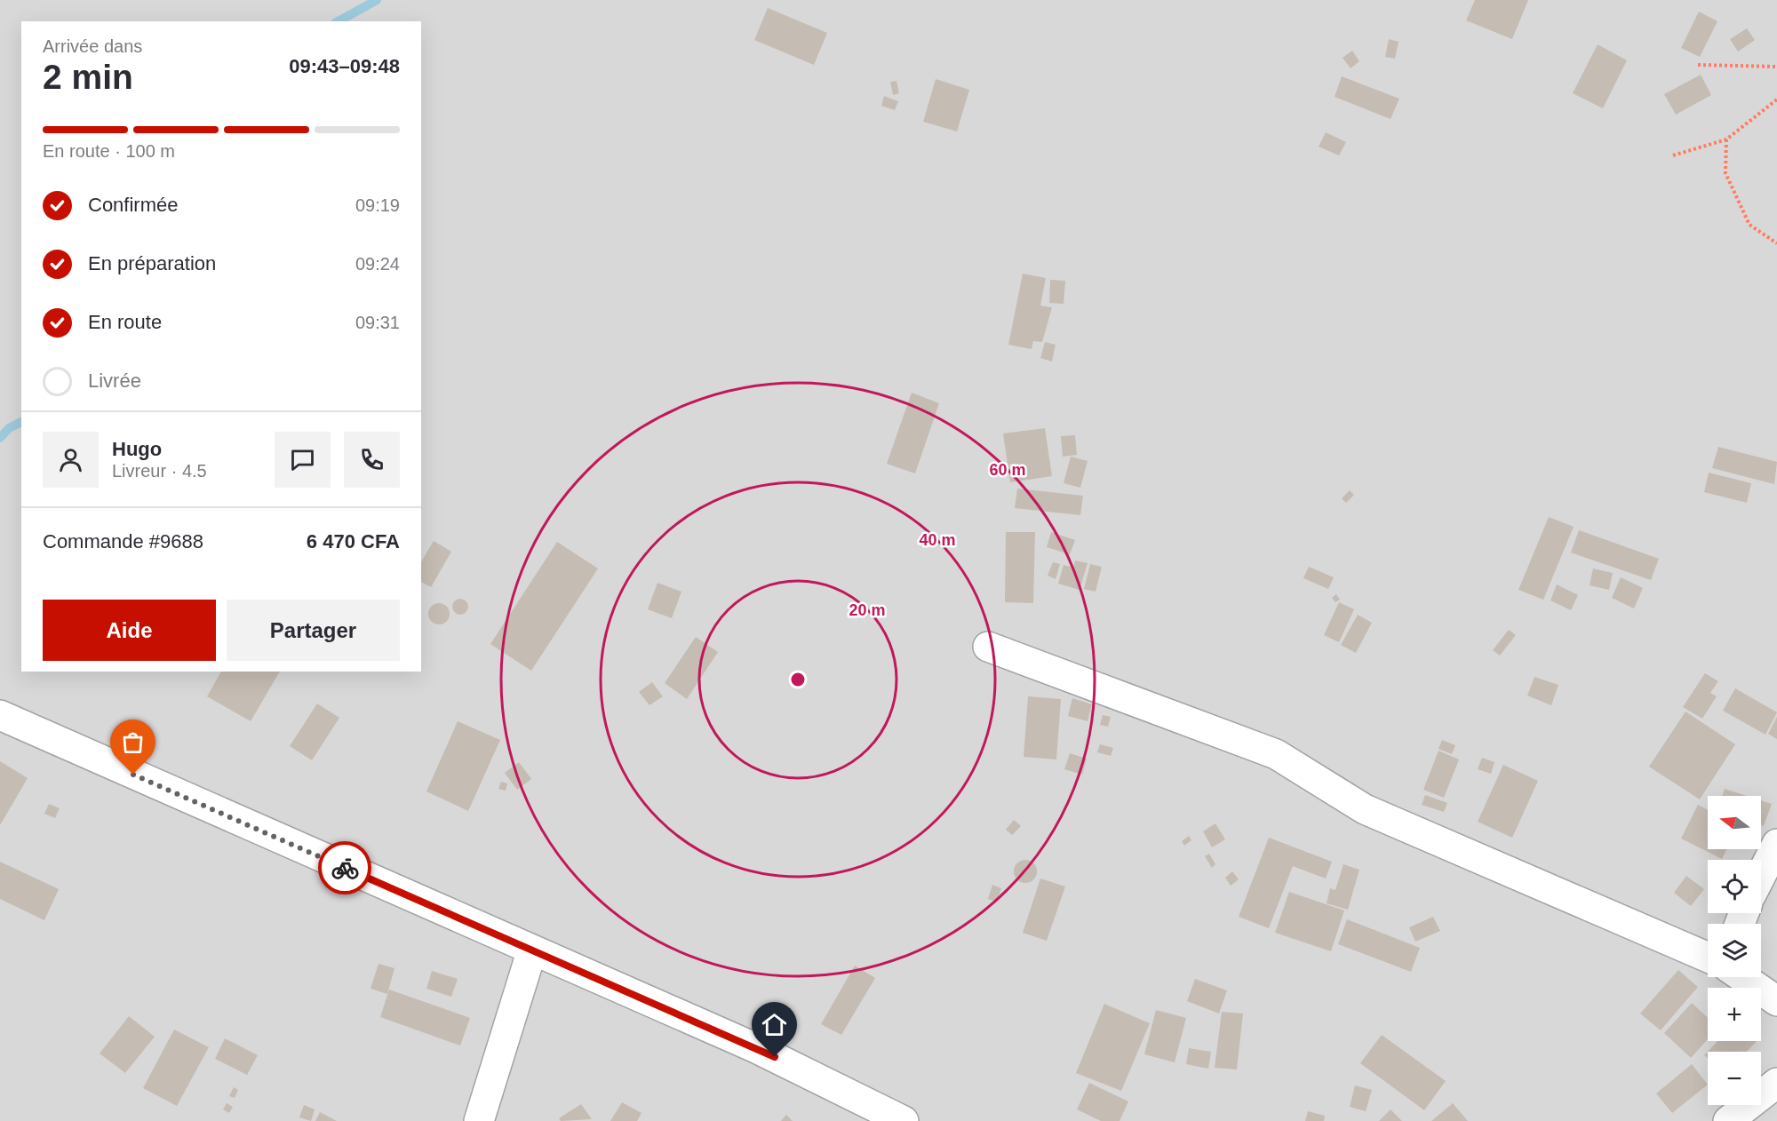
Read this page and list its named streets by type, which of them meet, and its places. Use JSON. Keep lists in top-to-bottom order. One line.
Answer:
{"north":"left","page":{"heading":["2 min","Arrivée dans","09:43–09:48"],"panel":["Hugo","Livreur · 4.5","Commande #9688","6 470 CFA"],"bar":"En route · 100 m","list":[["Confirmée","09:19"],["En préparation","09:24"],["En route","09:31"],"Livrée"],"buttons":["Aide","Partager"],"map_buttons":["+","−"]},"rings":["60 m","40 m","20 m"]}
